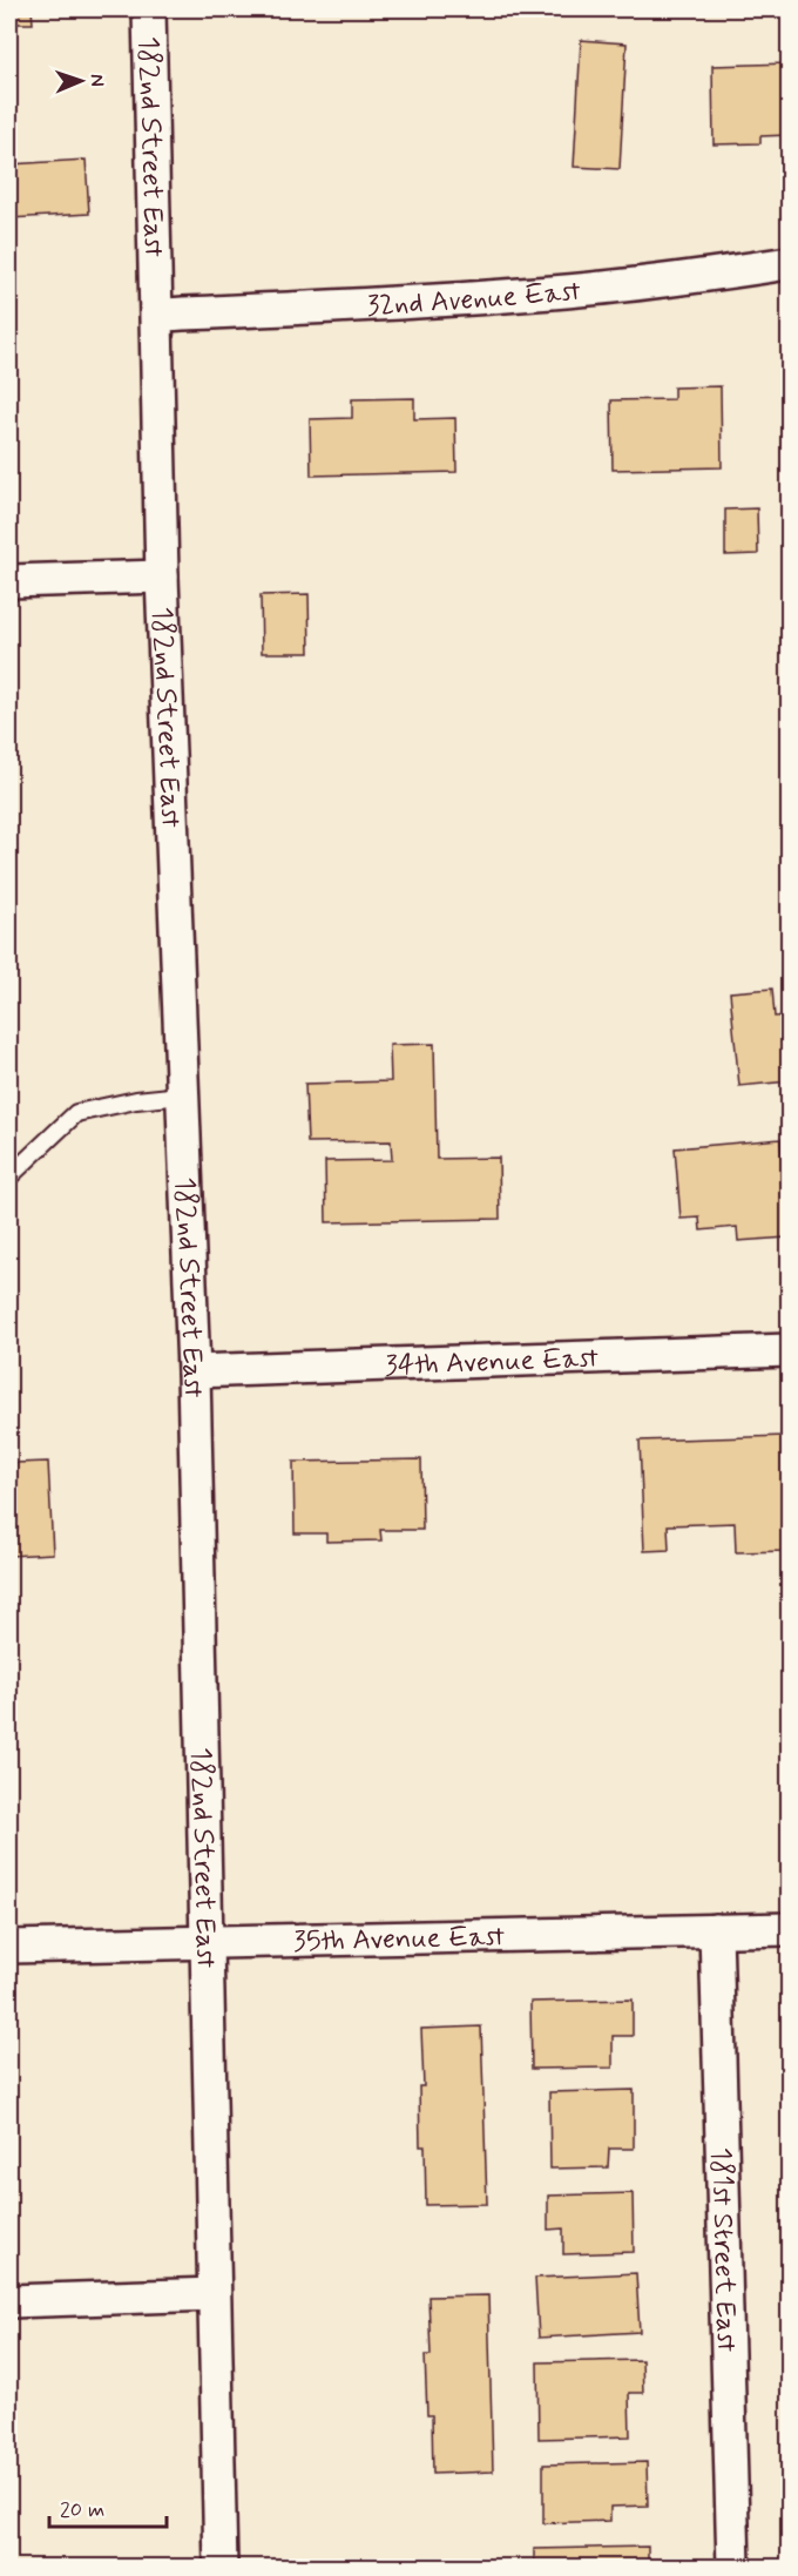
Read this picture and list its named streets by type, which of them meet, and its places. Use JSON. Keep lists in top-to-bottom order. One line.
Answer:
{"streets":{"street":["182nd Street East","32nd Avenue East","34th Avenue East","35th Avenue East","181st Street East"]},"crossings":[["182nd Street East","32nd Avenue East"],["182nd Street East","34th Avenue East"],["182nd Street East","35th Avenue East"],["35th Avenue East","181st Street East"]],"scale_bar":"20 m","north":"right"}
